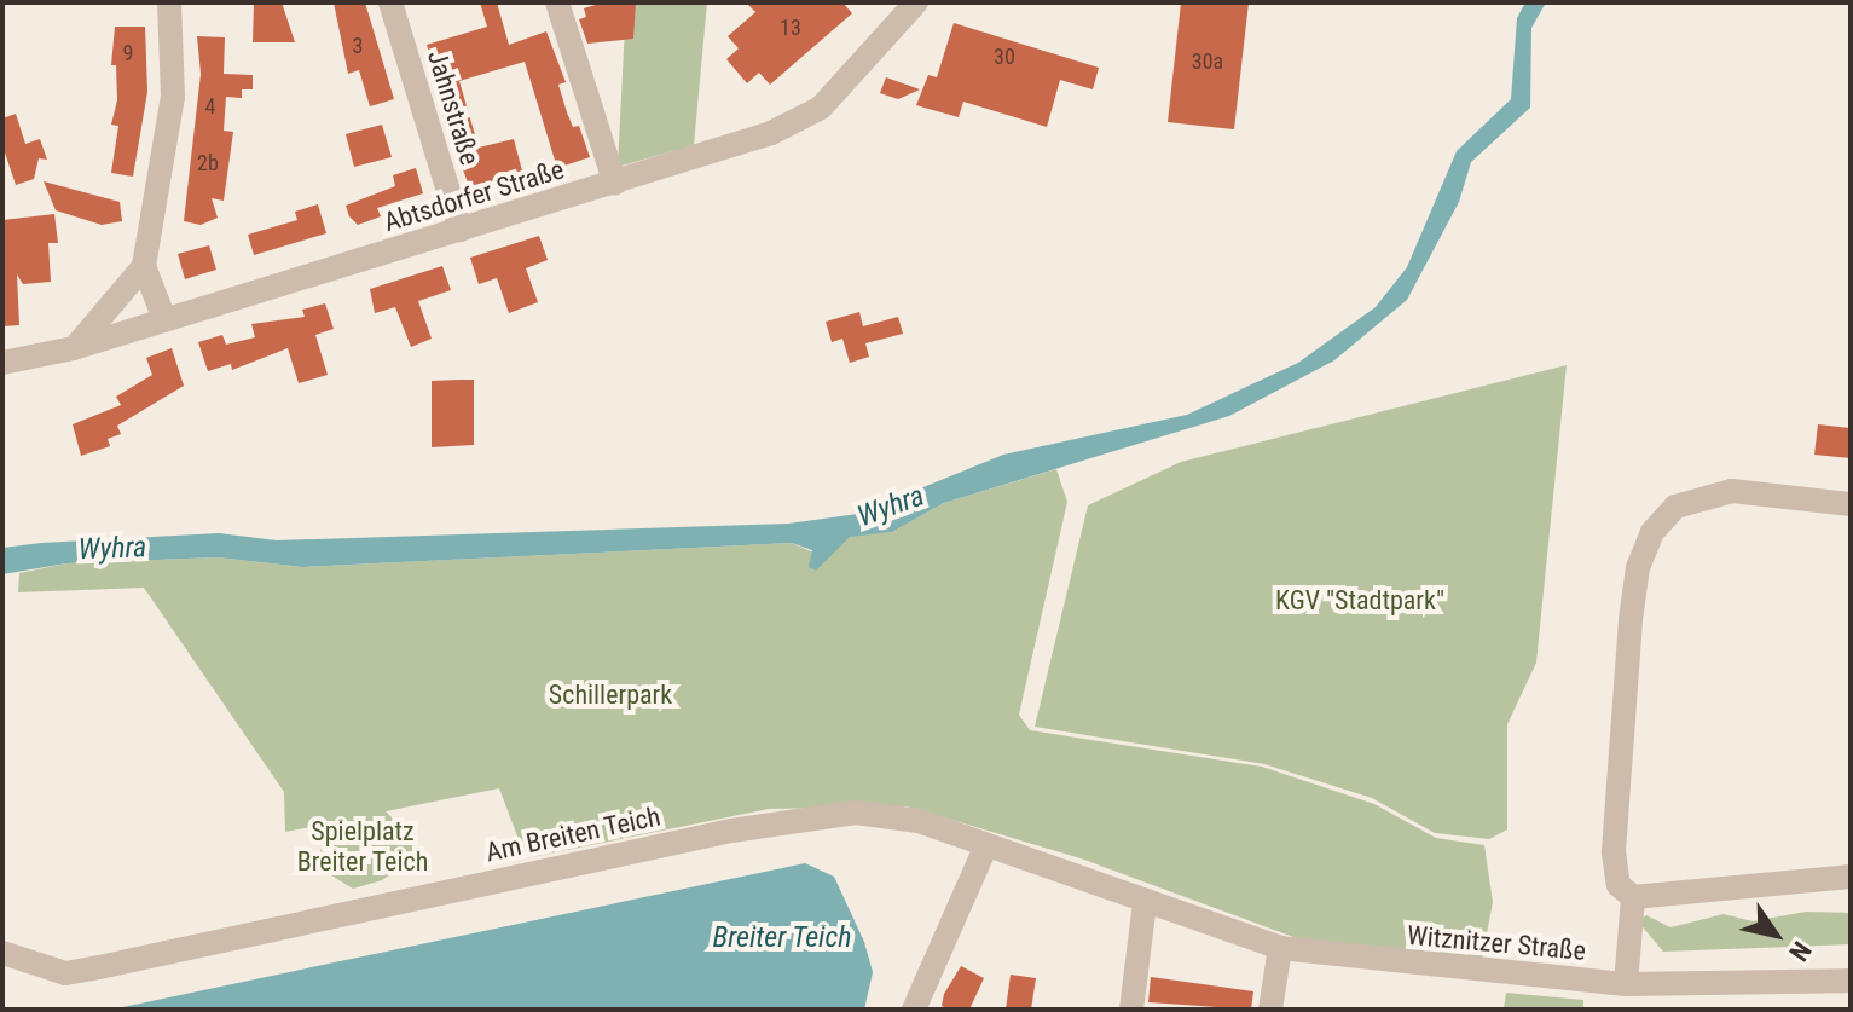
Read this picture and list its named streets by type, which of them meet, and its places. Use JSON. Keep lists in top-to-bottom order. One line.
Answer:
{"streets":{"street":["Jahnstraße","Abtsdorfer Straße","Am Breiten Teich","Witznitzer Straße"]},"crossings":[["Jahnstraße","Abtsdorfer Straße"],["Am Breiten Teich","Witznitzer Straße"]],"water":["Wyhra","Breiter Teich"],"parks":["KGV \"Stadtpark\"","Schillerpark","Spielplatz Breiter Teich"],"house_numbers":["13","3","9","30","30a","4","2b"],"north":"bottom right"}
